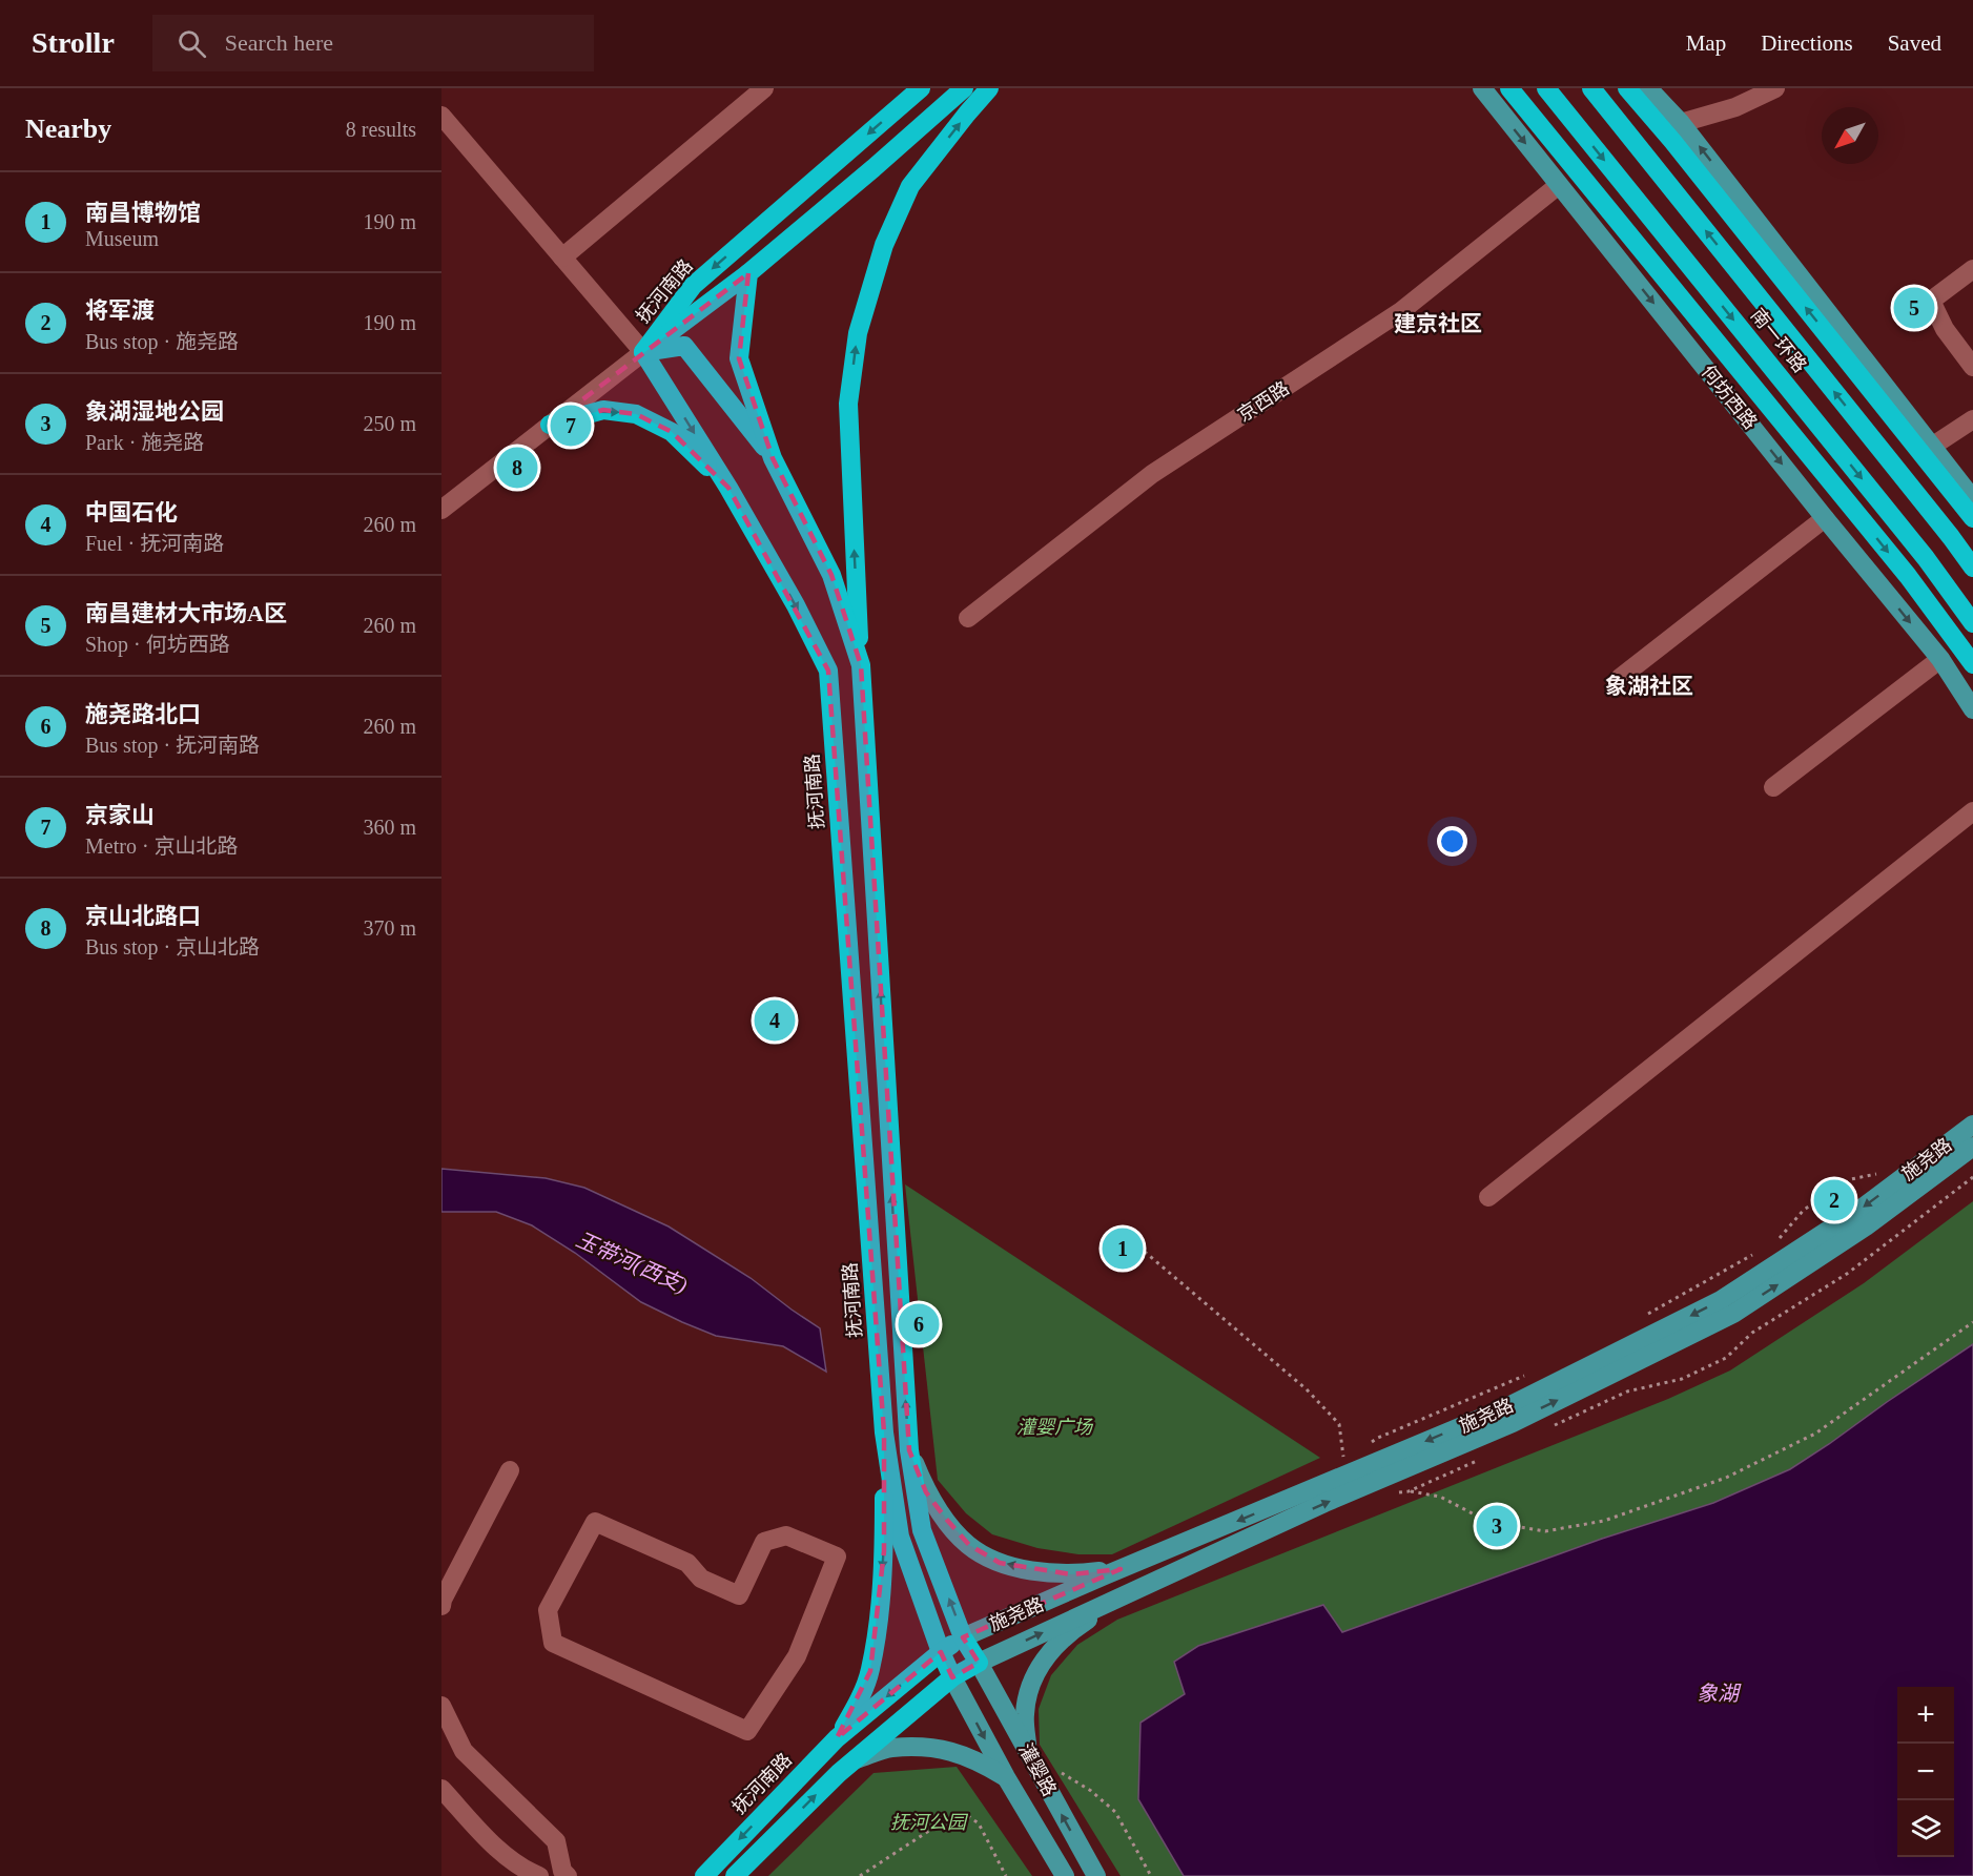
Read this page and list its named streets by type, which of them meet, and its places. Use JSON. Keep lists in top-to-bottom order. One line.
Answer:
{"streets":{"highway":["抚河南路","南一环路"],"main road":["何坊西路","施尧路","灌婴路"],"street":["京西路"]},"crossings":[["抚河南路","施尧路"],["抚河南路","灌婴路"],["何坊西路","京西路"],["施尧路","灌婴路"]],"districts":["建京社区","象湖社区"],"water":["玉带河(西支)","象湖"],"parks":["灌婴广场","抚河公园"],"north":"bottom left","page":{"header":"Strollr","search":"Search here","nav":["Map","Directions","Saved"],"heading":["Nearby","8 results"],"list":[{"mark":"1","name":"南昌博物馆","note":"Museum","value":"190 m"},{"mark":"2","name":"将军渡","note":"Bus stop · 施尧路","value":"190 m"},{"mark":"3","name":"象湖湿地公园","note":"Park · 施尧路","value":"250 m"},{"mark":"4","name":"中国石化","note":"Fuel · 抚河南路","value":"260 m"},{"mark":"5","name":"南昌建材大市场A区","note":"Shop · 何坊西路","value":"260 m"},{"mark":"6","name":"施尧路北口","note":"Bus stop · 抚河南路","value":"260 m"},{"mark":"7","name":"京家山","note":"Metro · 京山北路","value":"360 m"},{"mark":"8","name":"京山北路口","note":"Bus stop · 京山北路","value":"370 m"}],"pins":["5","7","8","4","2","1","6","3"],"map_buttons":["+","−"]}}
